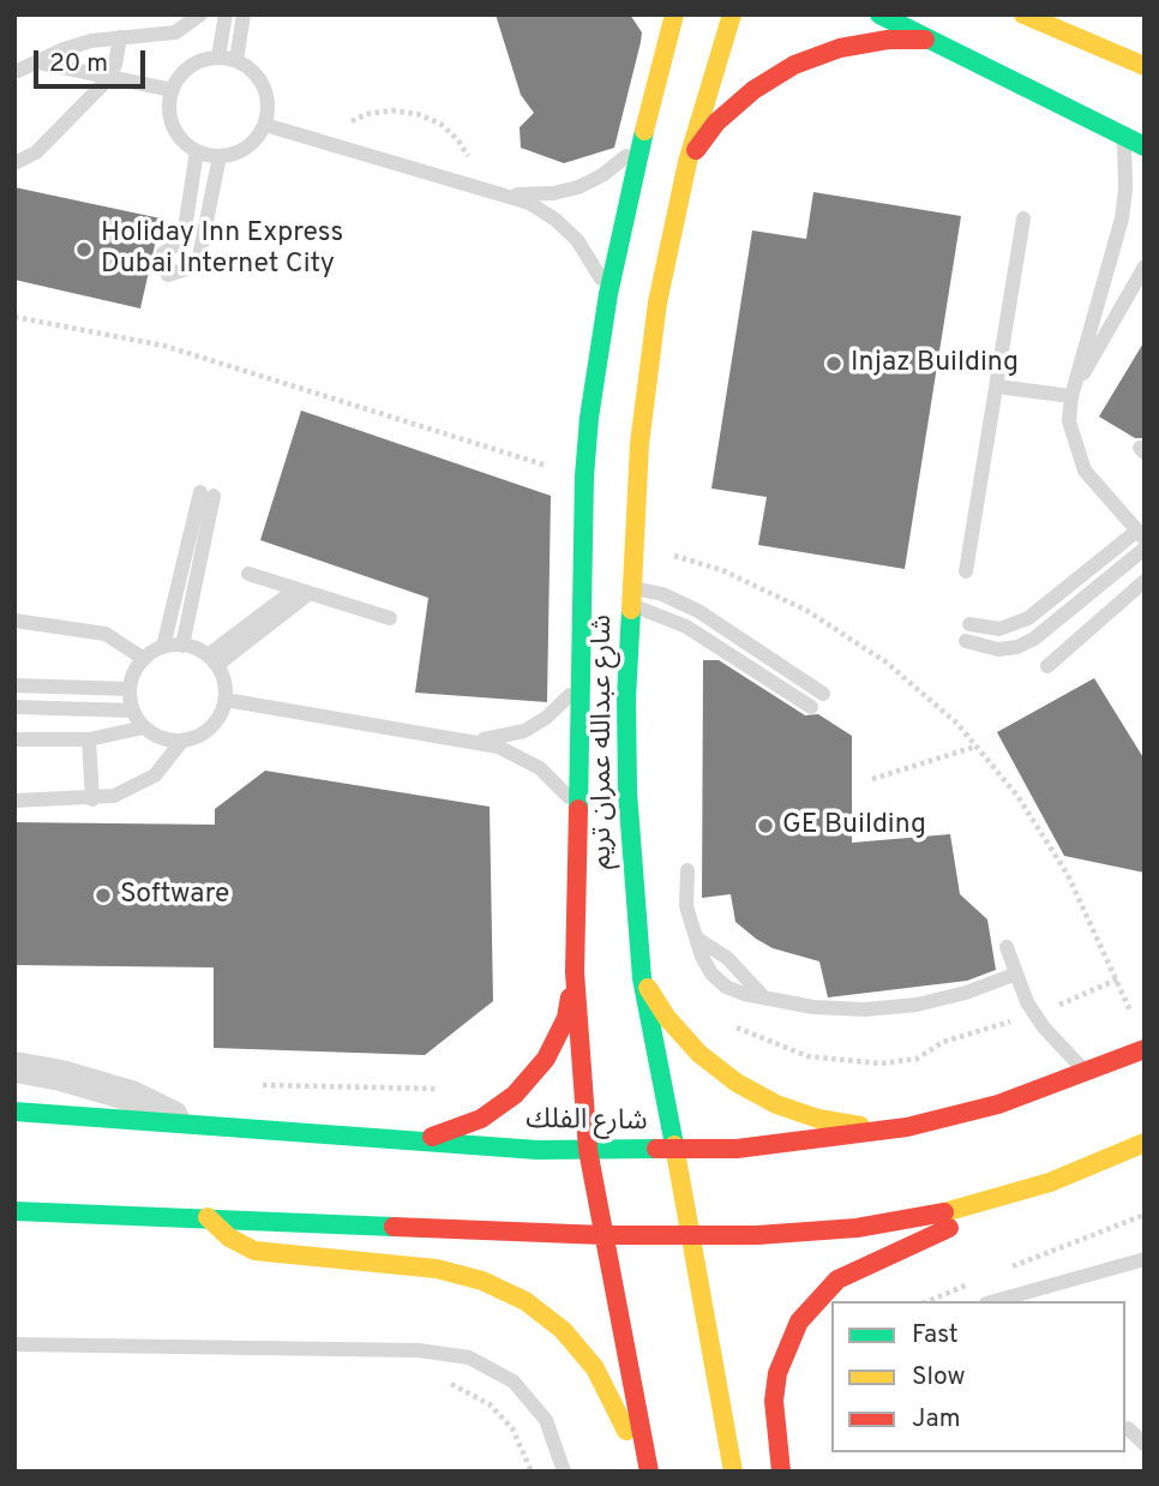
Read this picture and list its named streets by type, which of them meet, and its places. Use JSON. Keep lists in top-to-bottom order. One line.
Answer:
{"streets":{"main road":["شارع عبدالله عمران تريم","شارع الفلك"]},"crossings":[["شارع عبدالله عمران تريم","شارع الفلك"]],"places":["Holiday Inn Express Dubai Internet City","Injaz Building","GE Building","Software"],"legend":["Fast","Slow","Jam"],"scale_bar":"20 m"}
